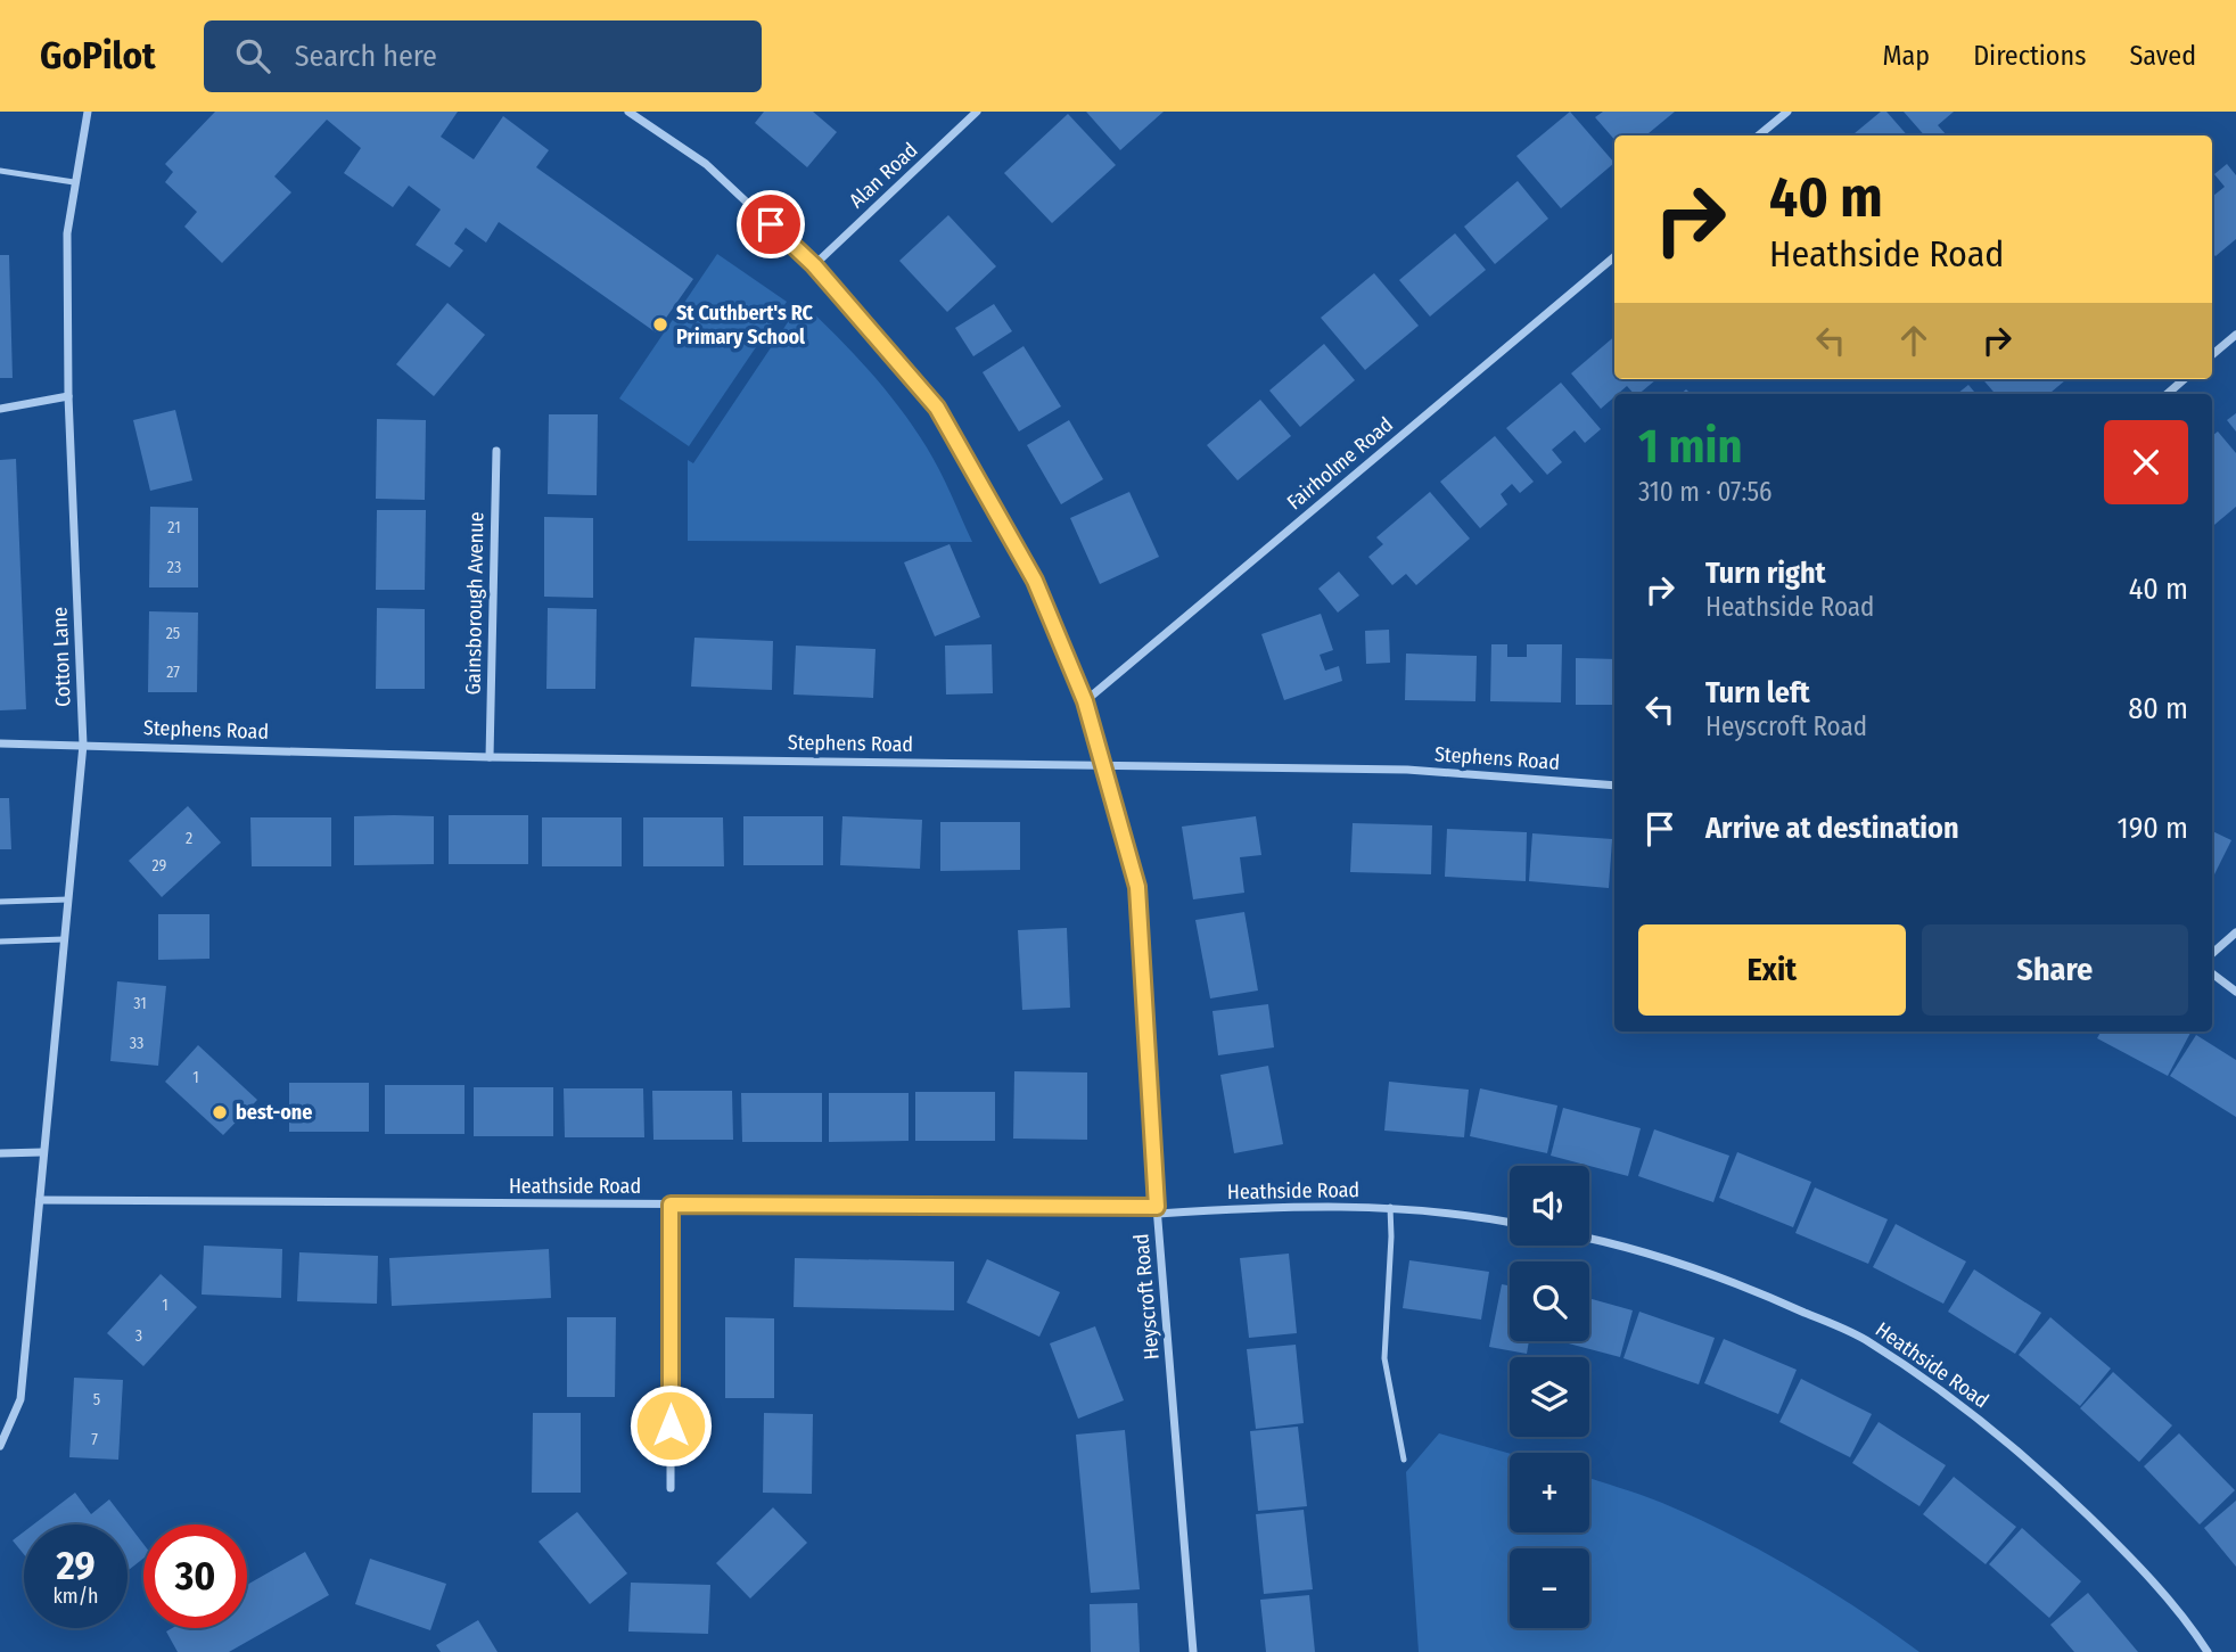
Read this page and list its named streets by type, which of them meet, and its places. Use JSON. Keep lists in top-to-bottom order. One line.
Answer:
{"streets":{"street":["Alan Road","Fairholme Road","Gainsborough Avenue","Cotton Lane","Stephens Road","Heathside Road","Heyscroft Road"]},"crossings":[["Alan Road","Heyscroft Road"],["Fairholme Road","Heyscroft Road"],["Gainsborough Avenue","Stephens Road"],["Cotton Lane","Stephens Road"],["Cotton Lane","Heathside Road"],["Stephens Road","Heyscroft Road"],["Heathside Road","Heyscroft Road"]],"places":["St Cuthbert's RC Primary School","best-one"],"house_numbers":["21","23","25","27","2","29","31","33","1","1","3","5","7"],"page":{"header":"GoPilot","search":"Search here","nav":["Map","Directions","Saved"],"turn":["40 m","Heathside Road"],"heading":["1 min","310 m · 07:56"],"list":[{"name":"Turn right","note":"Heathside Road","value":"40 m"},{"name":"Turn left","note":"Heyscroft Road","value":"80 m"},{"name":"Arrive at destination","value":"190 m"}],"buttons":["Exit","Share"],"map_buttons":["+","−"],"speed":"29 km/h","limit":"30"}}
